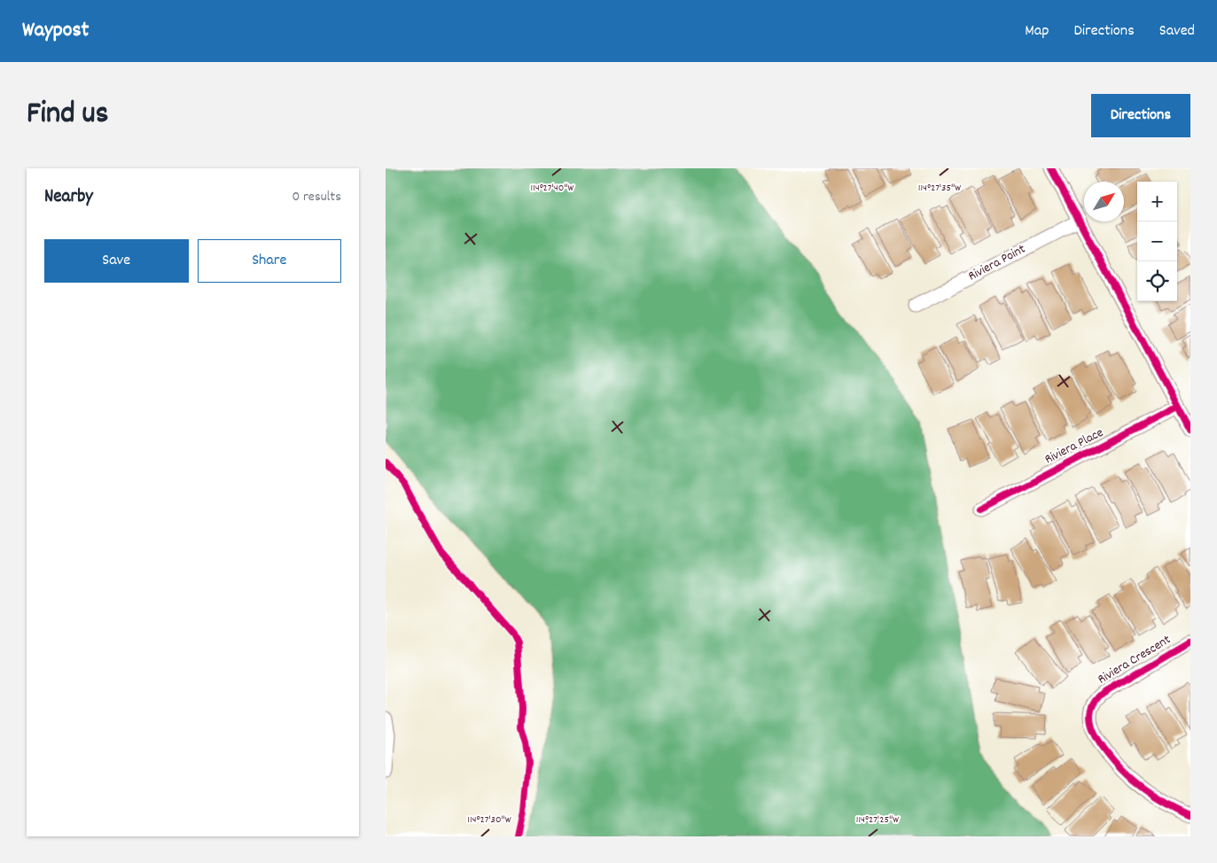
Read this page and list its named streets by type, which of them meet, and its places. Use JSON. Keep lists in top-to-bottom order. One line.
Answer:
{"streets":{"street":["Riviera Point","Riviera Place","Riviera Crescent"]},"north":"top right","page":{"header":"Waypost","nav":["Map","Directions","Saved"],"title":"Find us","buttons":["Directions",["Save","Share"]],"heading":["Nearby","0 results"],"map_buttons":["+","−"]},"coordinates":["114°27'40\"W","114°27'35\"W","114°27'30\"W","114°27'25\"W"]}
